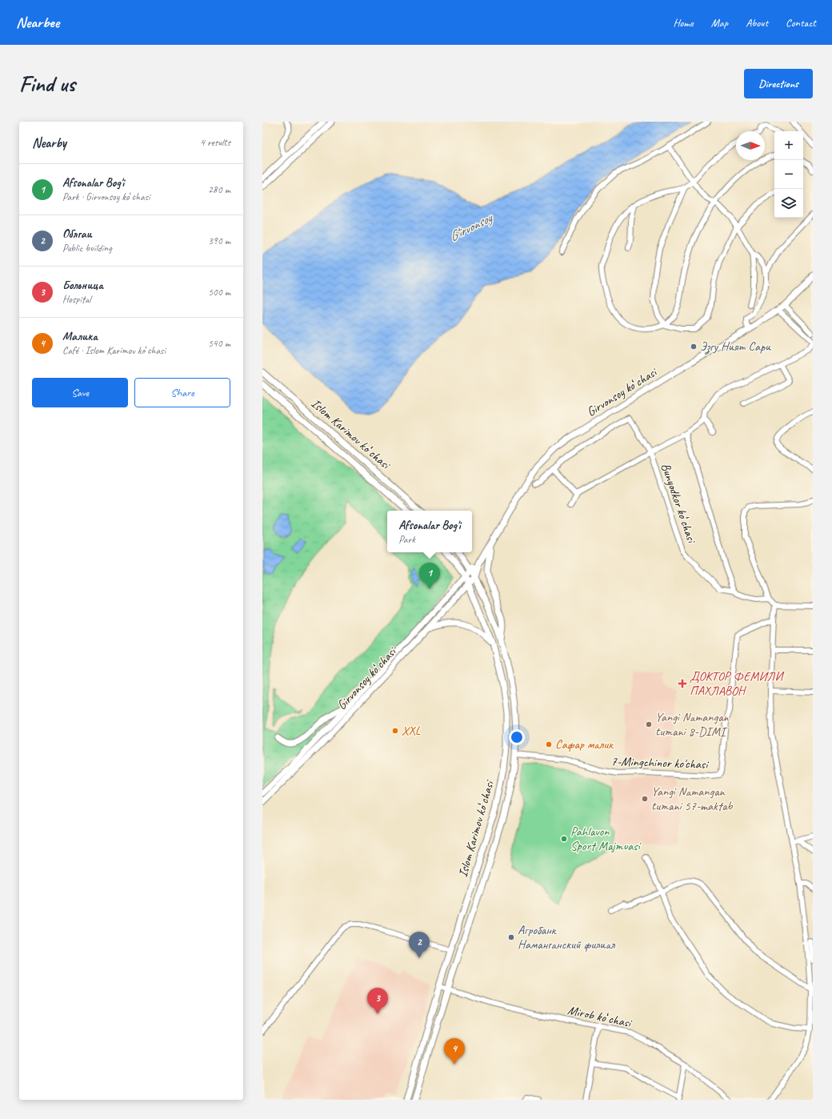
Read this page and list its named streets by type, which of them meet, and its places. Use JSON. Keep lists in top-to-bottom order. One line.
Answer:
{"streets":{"main road":["Girvonsoy koʻchasi","Islom Karimov koʻchasi"],"street":["Bunyodkor koʻchasi","7-Mingchinor ko'chasi","Mirob koʻchasi"]},"crossings":[["Girvonsoy koʻchasi","Islom Karimov koʻchasi"],["Islom Karimov koʻchasi","7-Mingchinor ko'chasi"],["Islom Karimov koʻchasi","Mirob koʻchasi"]],"water":["G‘irvonsoy"],"places":{"other":["Эзгу Ният Сари","Yangi Namangan tumani 8-DIMI","XXL","Сафар малик","Yangi Namangan tumani 57-maktab","Pahlavon Sport Majmuasi","Агробанк Наманганский филиал"],"health":["ДОКТОР ФЕМИЛИ ПАХЛАВОН"]},"north":"right","page":{"header":"Nearbee","nav":["Home","Map","About","Contact"],"buttons":["Directions",["Save","Share"]],"title":"Find us","heading":["Nearby","4 results"],"map_buttons":["+","−"],"list":[{"mark":"1","name":"Afsonalar Bog'i","note":"Park · Girvonsoy koʻchasi","value":"280 m"},{"mark":"2","name":"Облгаи","note":"Public building","value":"390 m"},{"mark":"3","name":"Больница","note":"Hospital","value":"500 m"},{"mark":"4","name":"Малика","note":"Café · Islom Karimov koʻchasi","value":"540 m"}],"popup":["Afsonalar Bog'i","Park"],"pins":["1","2","3","4"]}}
